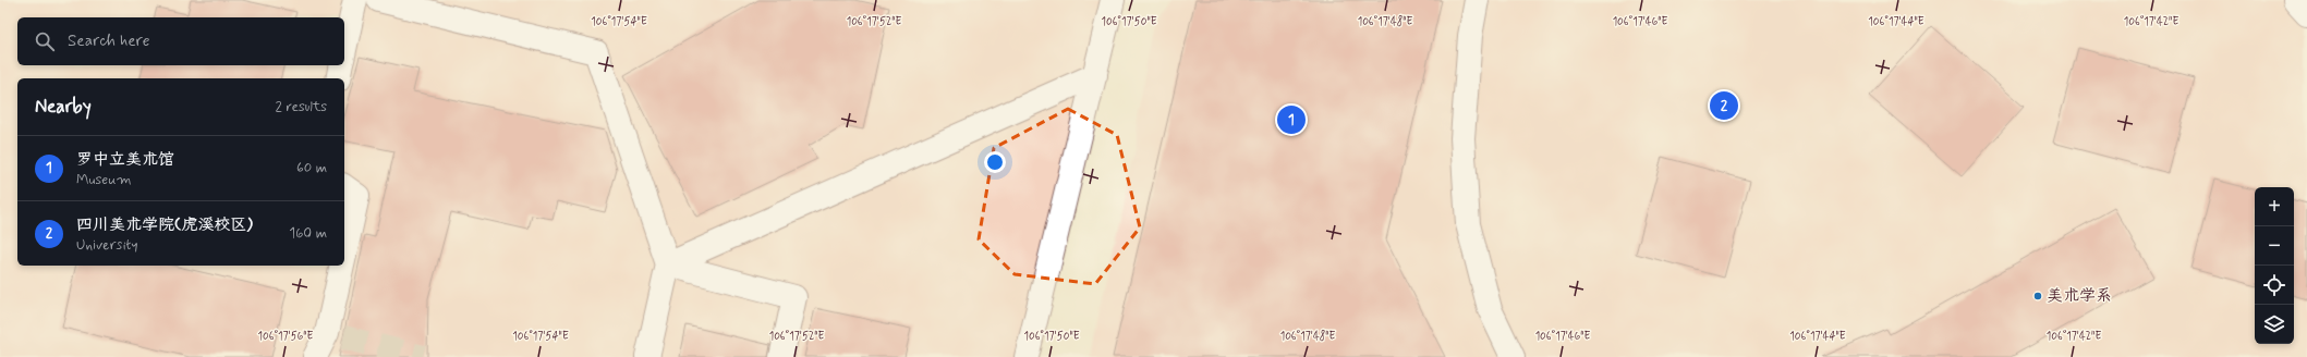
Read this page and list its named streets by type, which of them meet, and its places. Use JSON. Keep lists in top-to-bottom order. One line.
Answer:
{"places":["美术学系"],"page":{"search":"Search here","heading":["Nearby","2 results"],"pins":["2","1"],"list":[{"mark":"1","name":"罗中立美术馆","note":"Museum","value":"60 m"},{"mark":"2","name":"四川美术学院(虎溪校区)","note":"University","value":"160 m"}],"map_buttons":["+","−"]},"coordinates":["106°17'54\"E","106°17'52\"E","106°17'50\"E","106°17'48\"E","106°17'46\"E","106°17'44\"E","106°17'42\"E","106°17'56\"E"]}
